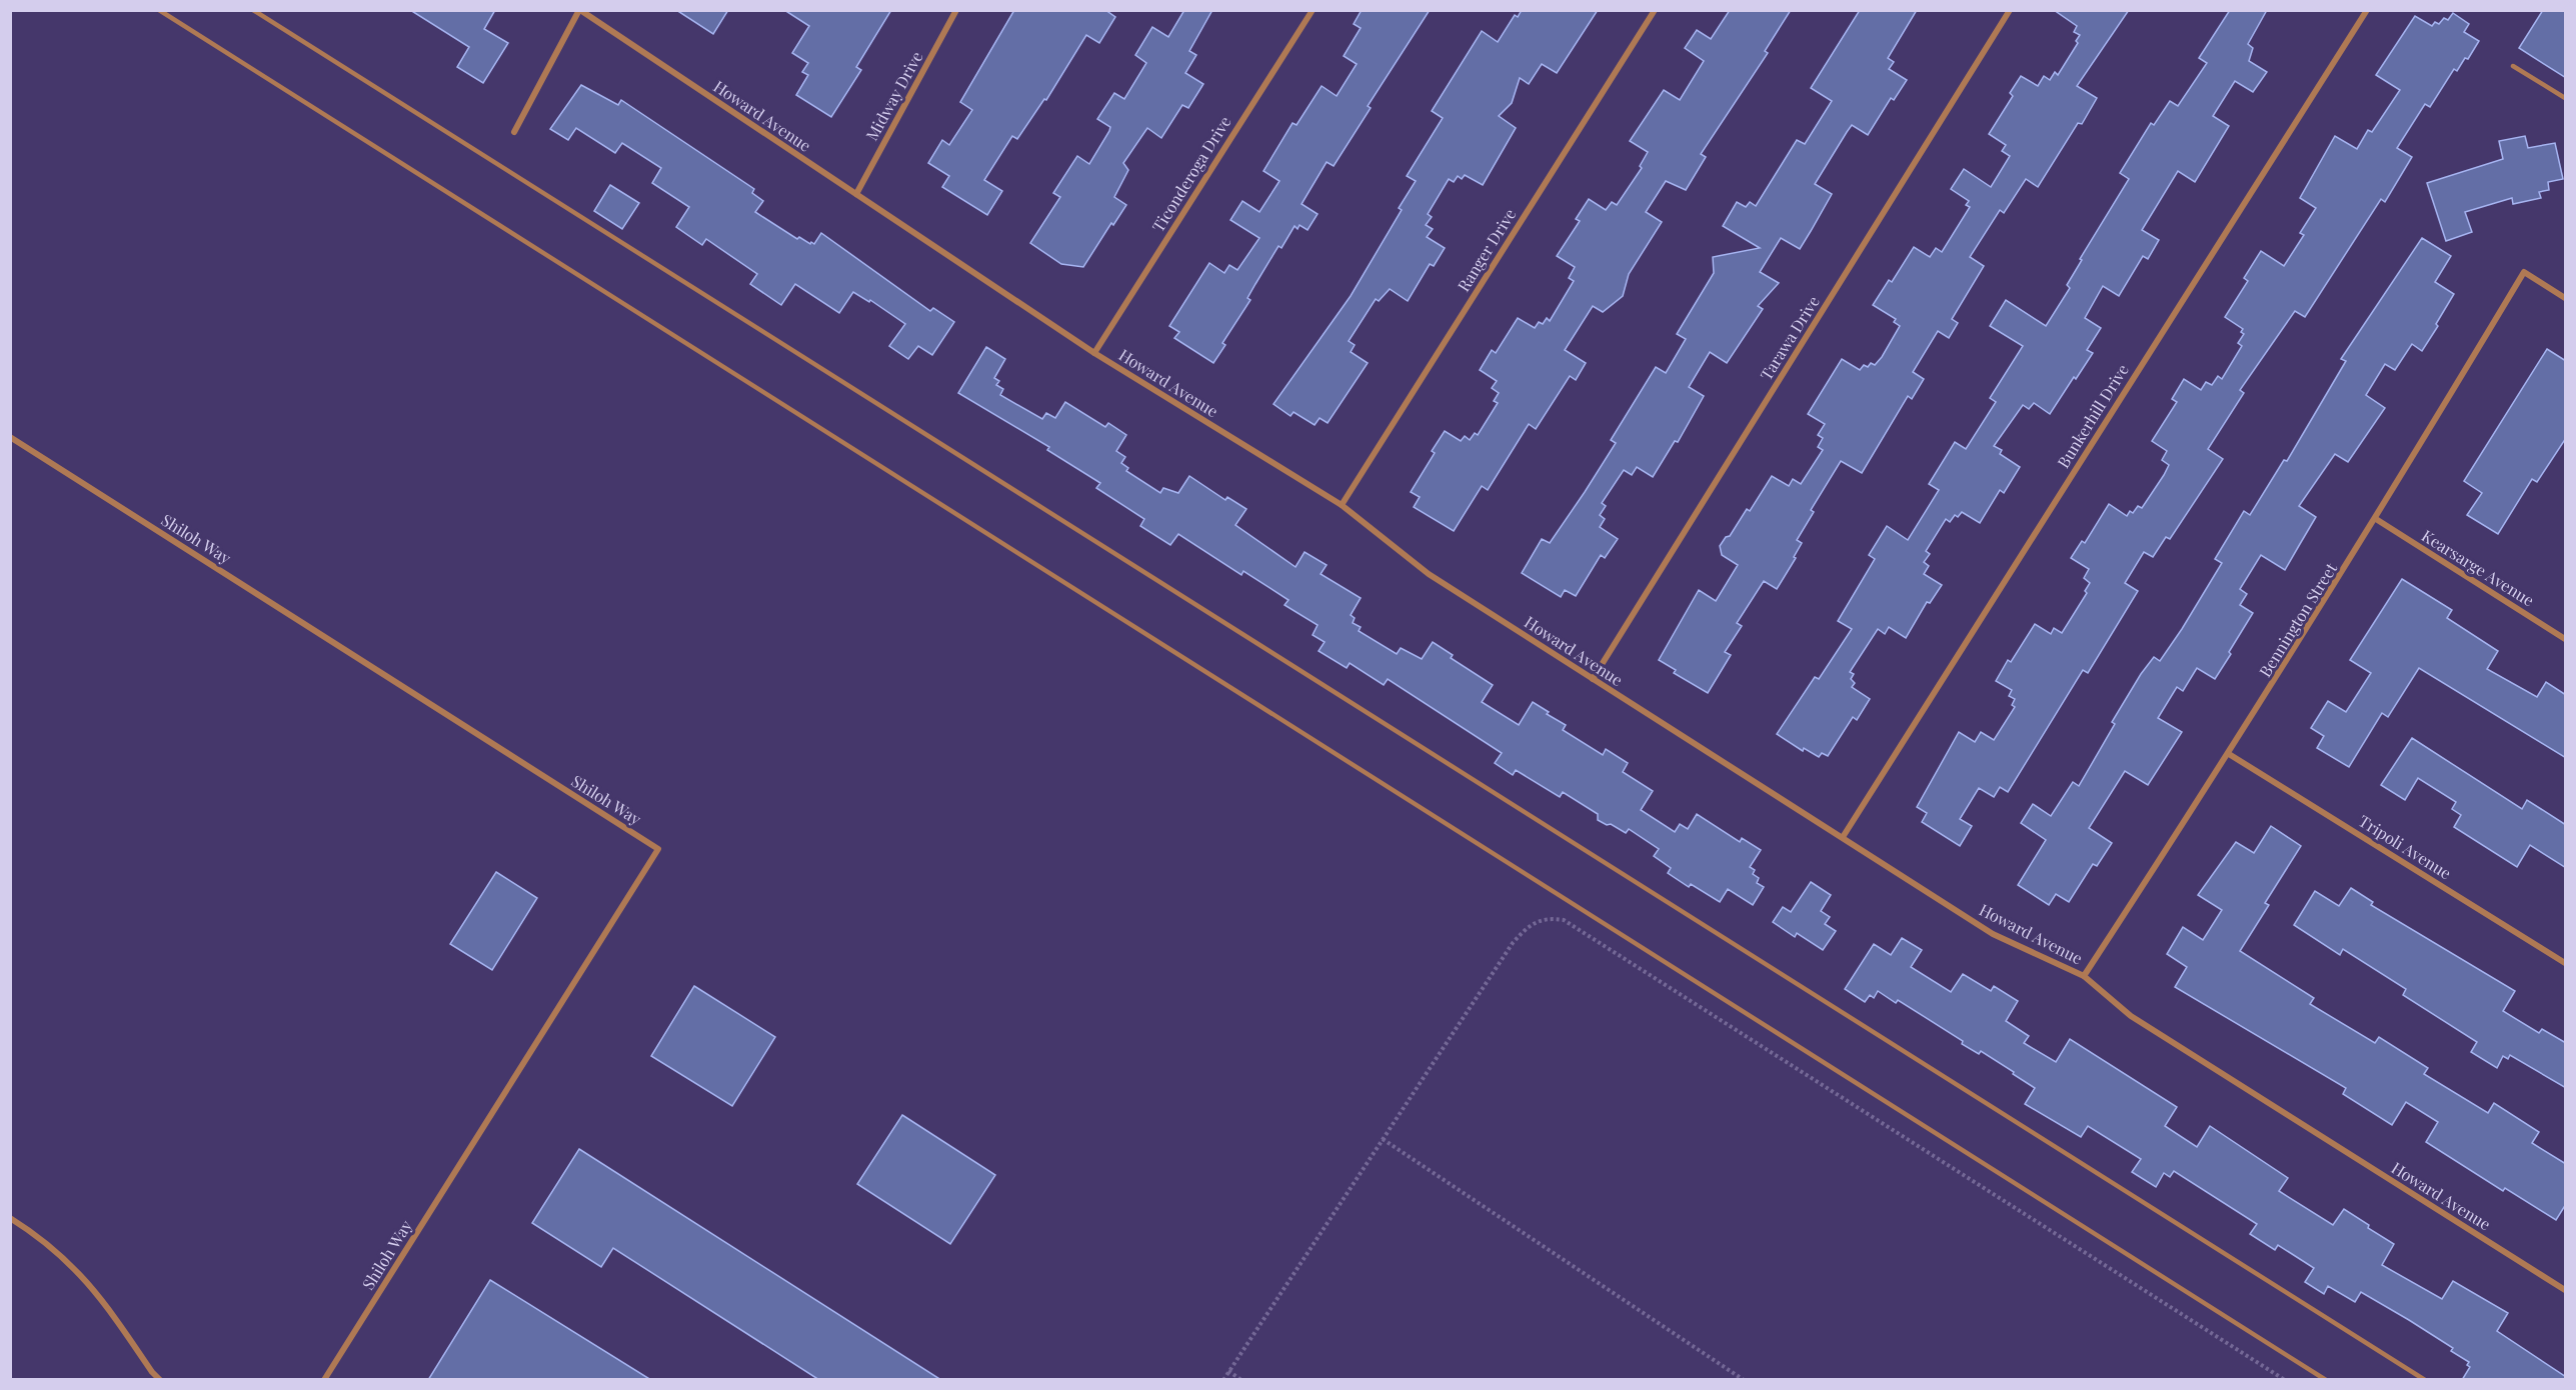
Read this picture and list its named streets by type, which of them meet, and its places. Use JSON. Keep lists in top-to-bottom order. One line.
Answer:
{"streets":{"street":["Midway Drive","Howard Avenue","Ticonderoga Drive","Ranger Drive","Tarawa Drive","Bunkerhill Drive","Shiloh Way","Kearsarge Avenue","Bennington Street","Tripoli Avenue"]},"crossings":[["Midway Drive","Howard Avenue"],["Howard Avenue","Ticonderoga Drive"],["Howard Avenue","Ranger Drive"],["Howard Avenue","Tarawa Drive"],["Howard Avenue","Bunkerhill Drive"],["Howard Avenue","Bennington Street"],["Kearsarge Avenue","Bennington Street"],["Bennington Street","Tripoli Avenue"]]}
